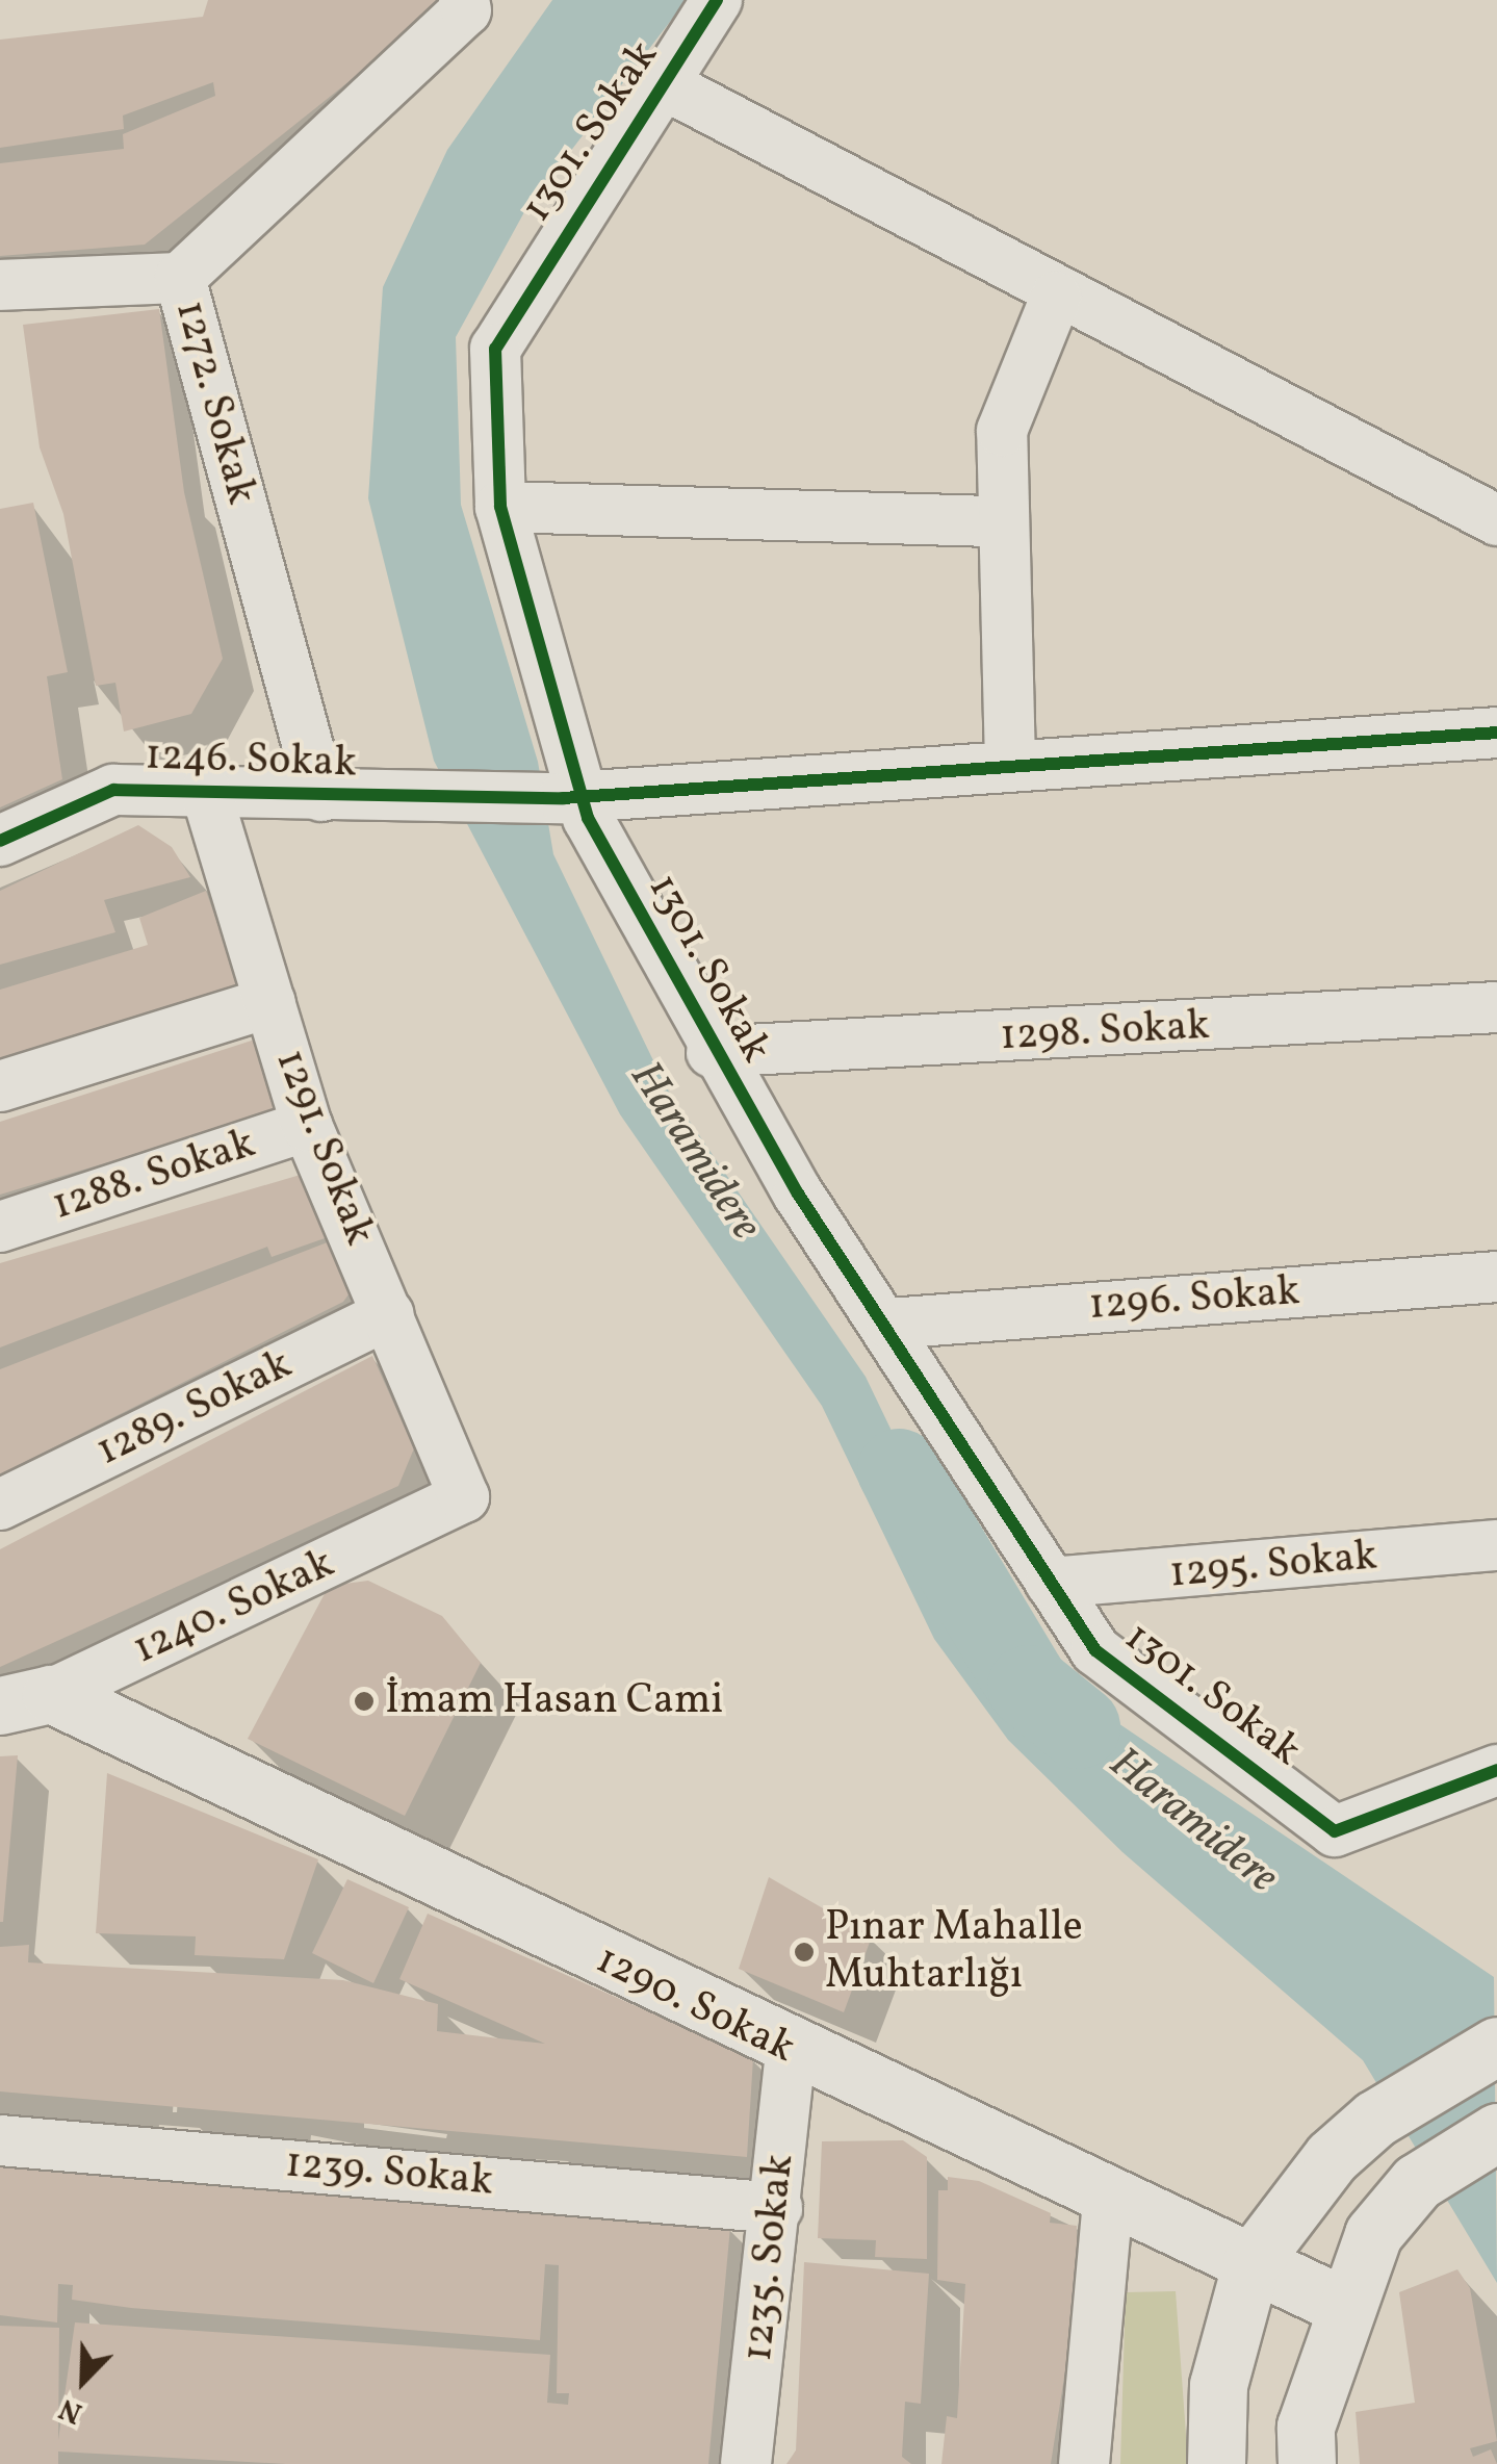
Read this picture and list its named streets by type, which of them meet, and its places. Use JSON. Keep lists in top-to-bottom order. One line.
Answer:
{"streets":{"street":["1301. Sokak","1272. Sokak","1246. Sokak","1298. Sokak","1291. Sokak","1288. Sokak","1296. Sokak","1289. Sokak","1295. Sokak","1240. Sokak","1290. Sokak","1239. Sokak","1235. Sokak"]},"crossings":[["1301. Sokak","1246. Sokak"],["1301. Sokak","1298. Sokak"],["1301. Sokak","1296. Sokak"],["1301. Sokak","1295. Sokak"],["1272. Sokak","1246. Sokak"],["1246. Sokak","1291. Sokak"],["1291. Sokak","1288. Sokak"],["1291. Sokak","1289. Sokak"],["1291. Sokak","1240. Sokak"],["1240. Sokak","1290. Sokak"],["1290. Sokak","1235. Sokak"],["1239. Sokak","1235. Sokak"]],"water":["Haramidere"],"places":["İmam Hasan Cami","Pınar Mahalle Muhtarlığı"],"north":"bottom left"}
